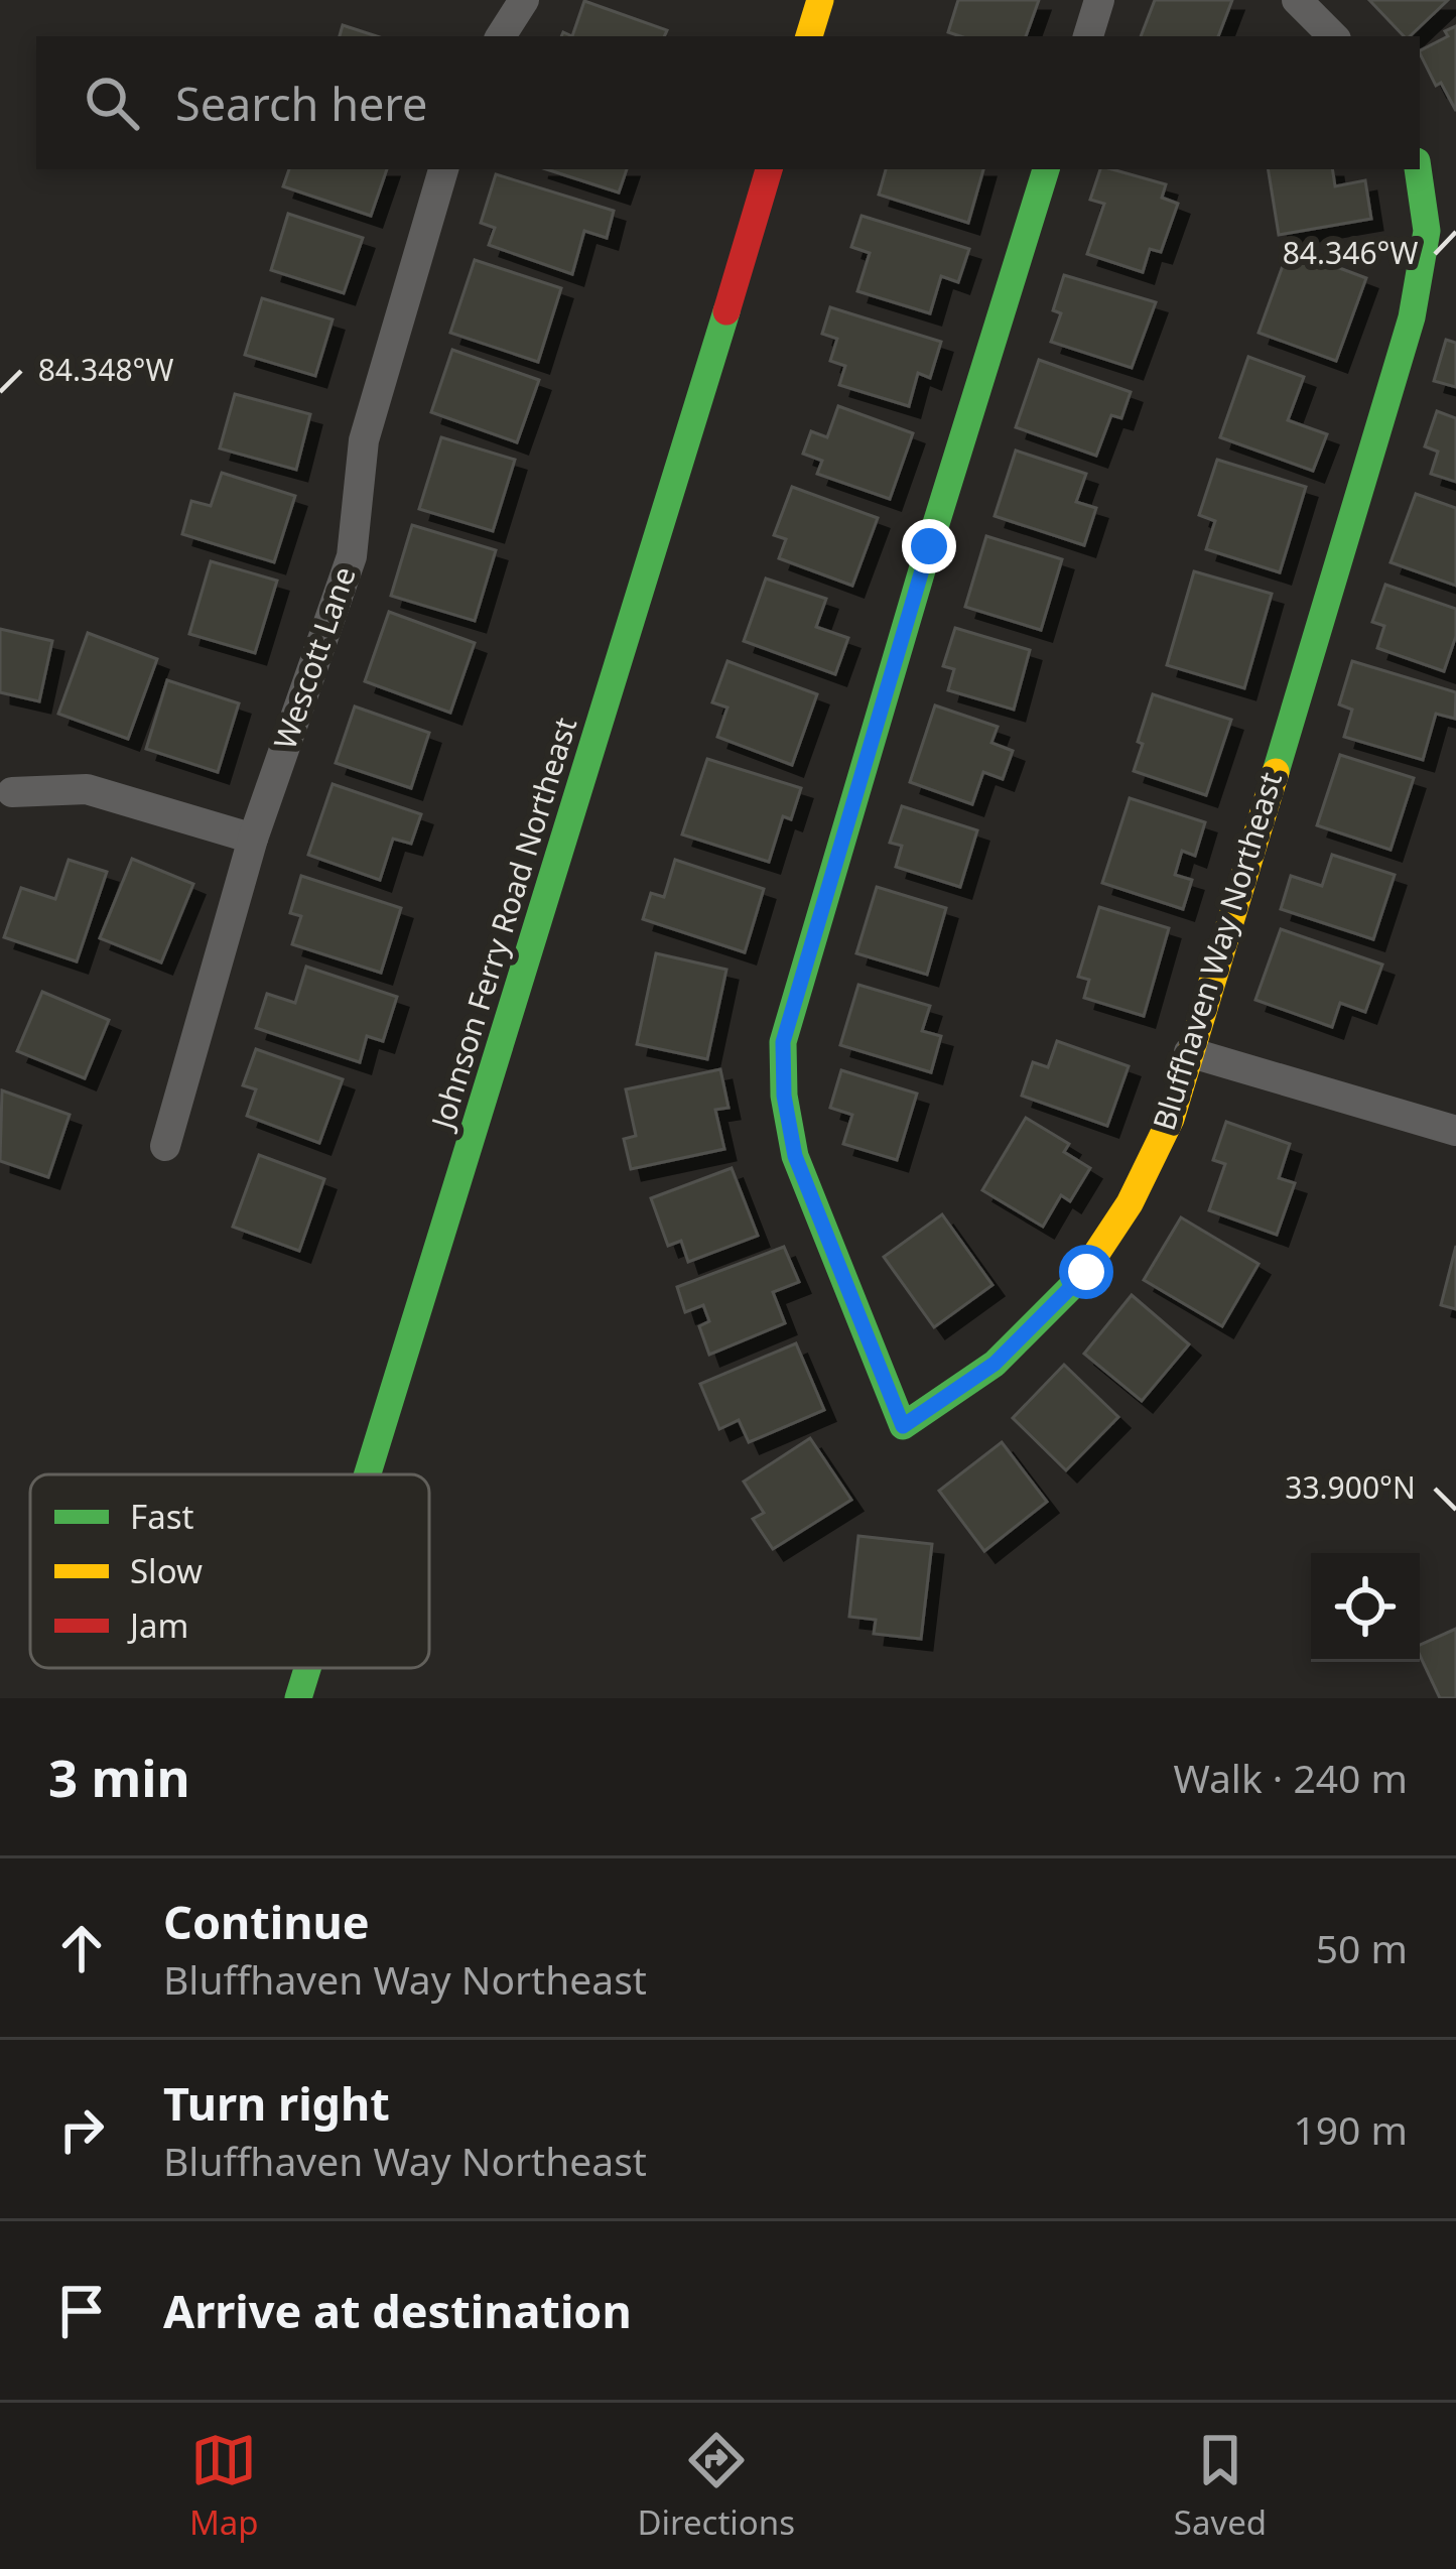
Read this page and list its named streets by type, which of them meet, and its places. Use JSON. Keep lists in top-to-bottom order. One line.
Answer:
{"streets":{"street":["Wescott Lane","Johnson Ferry Road Northeast","Bluffhaven Way Northeast"]},"legend":["Fast","Slow","Jam"],"page":{"search":"Search here","heading":["3 min","Walk · 240 m"],"list":[["Continue","Bluffhaven Way Northeast","50 m"],["Turn right","Bluffhaven Way Northeast","190 m"],"Arrive at destination"],"nav":["Map","Directions","Saved"]},"coordinates":["84.346°W","84.348°W","33.900°N"]}
